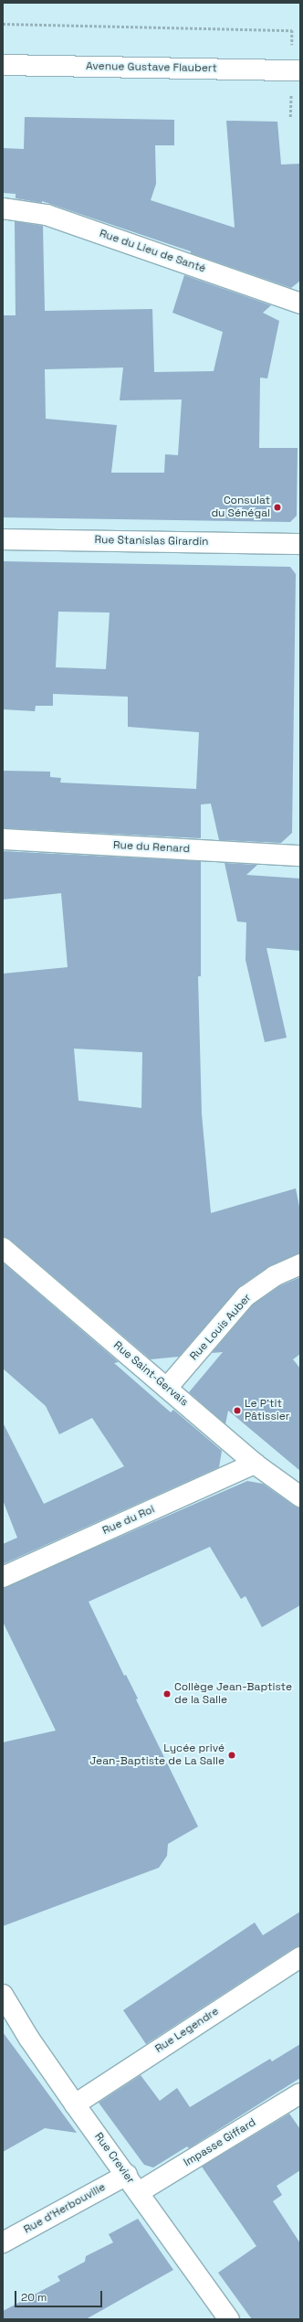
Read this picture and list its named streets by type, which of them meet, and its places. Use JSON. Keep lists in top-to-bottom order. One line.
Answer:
{"streets":{"street":["Avenue Gustave Flaubert","Rue du Lieu de Santé","Rue Stanislas Girardin","Rue du Renard","Rue Louis Auber","Rue Saint-Gervais","Rue du Roi","Rue Legendre","Impasse Giffard","Rue Crevier","Rue d'Herbouville"]},"crossings":[["Rue Louis Auber","Rue Saint-Gervais"],["Rue Saint-Gervais","Rue du Roi"],["Rue Legendre","Rue Crevier"],["Impasse Giffard","Rue Crevier"],["Rue Crevier","Rue d'Herbouville"]],"places":["Consulat du Sénégal","Le P'tit Pâtissier","Collège Jean-Baptiste de la Salle","Lycée privé Jean-Baptiste de La Salle"],"scale_bar":"20 m"}
